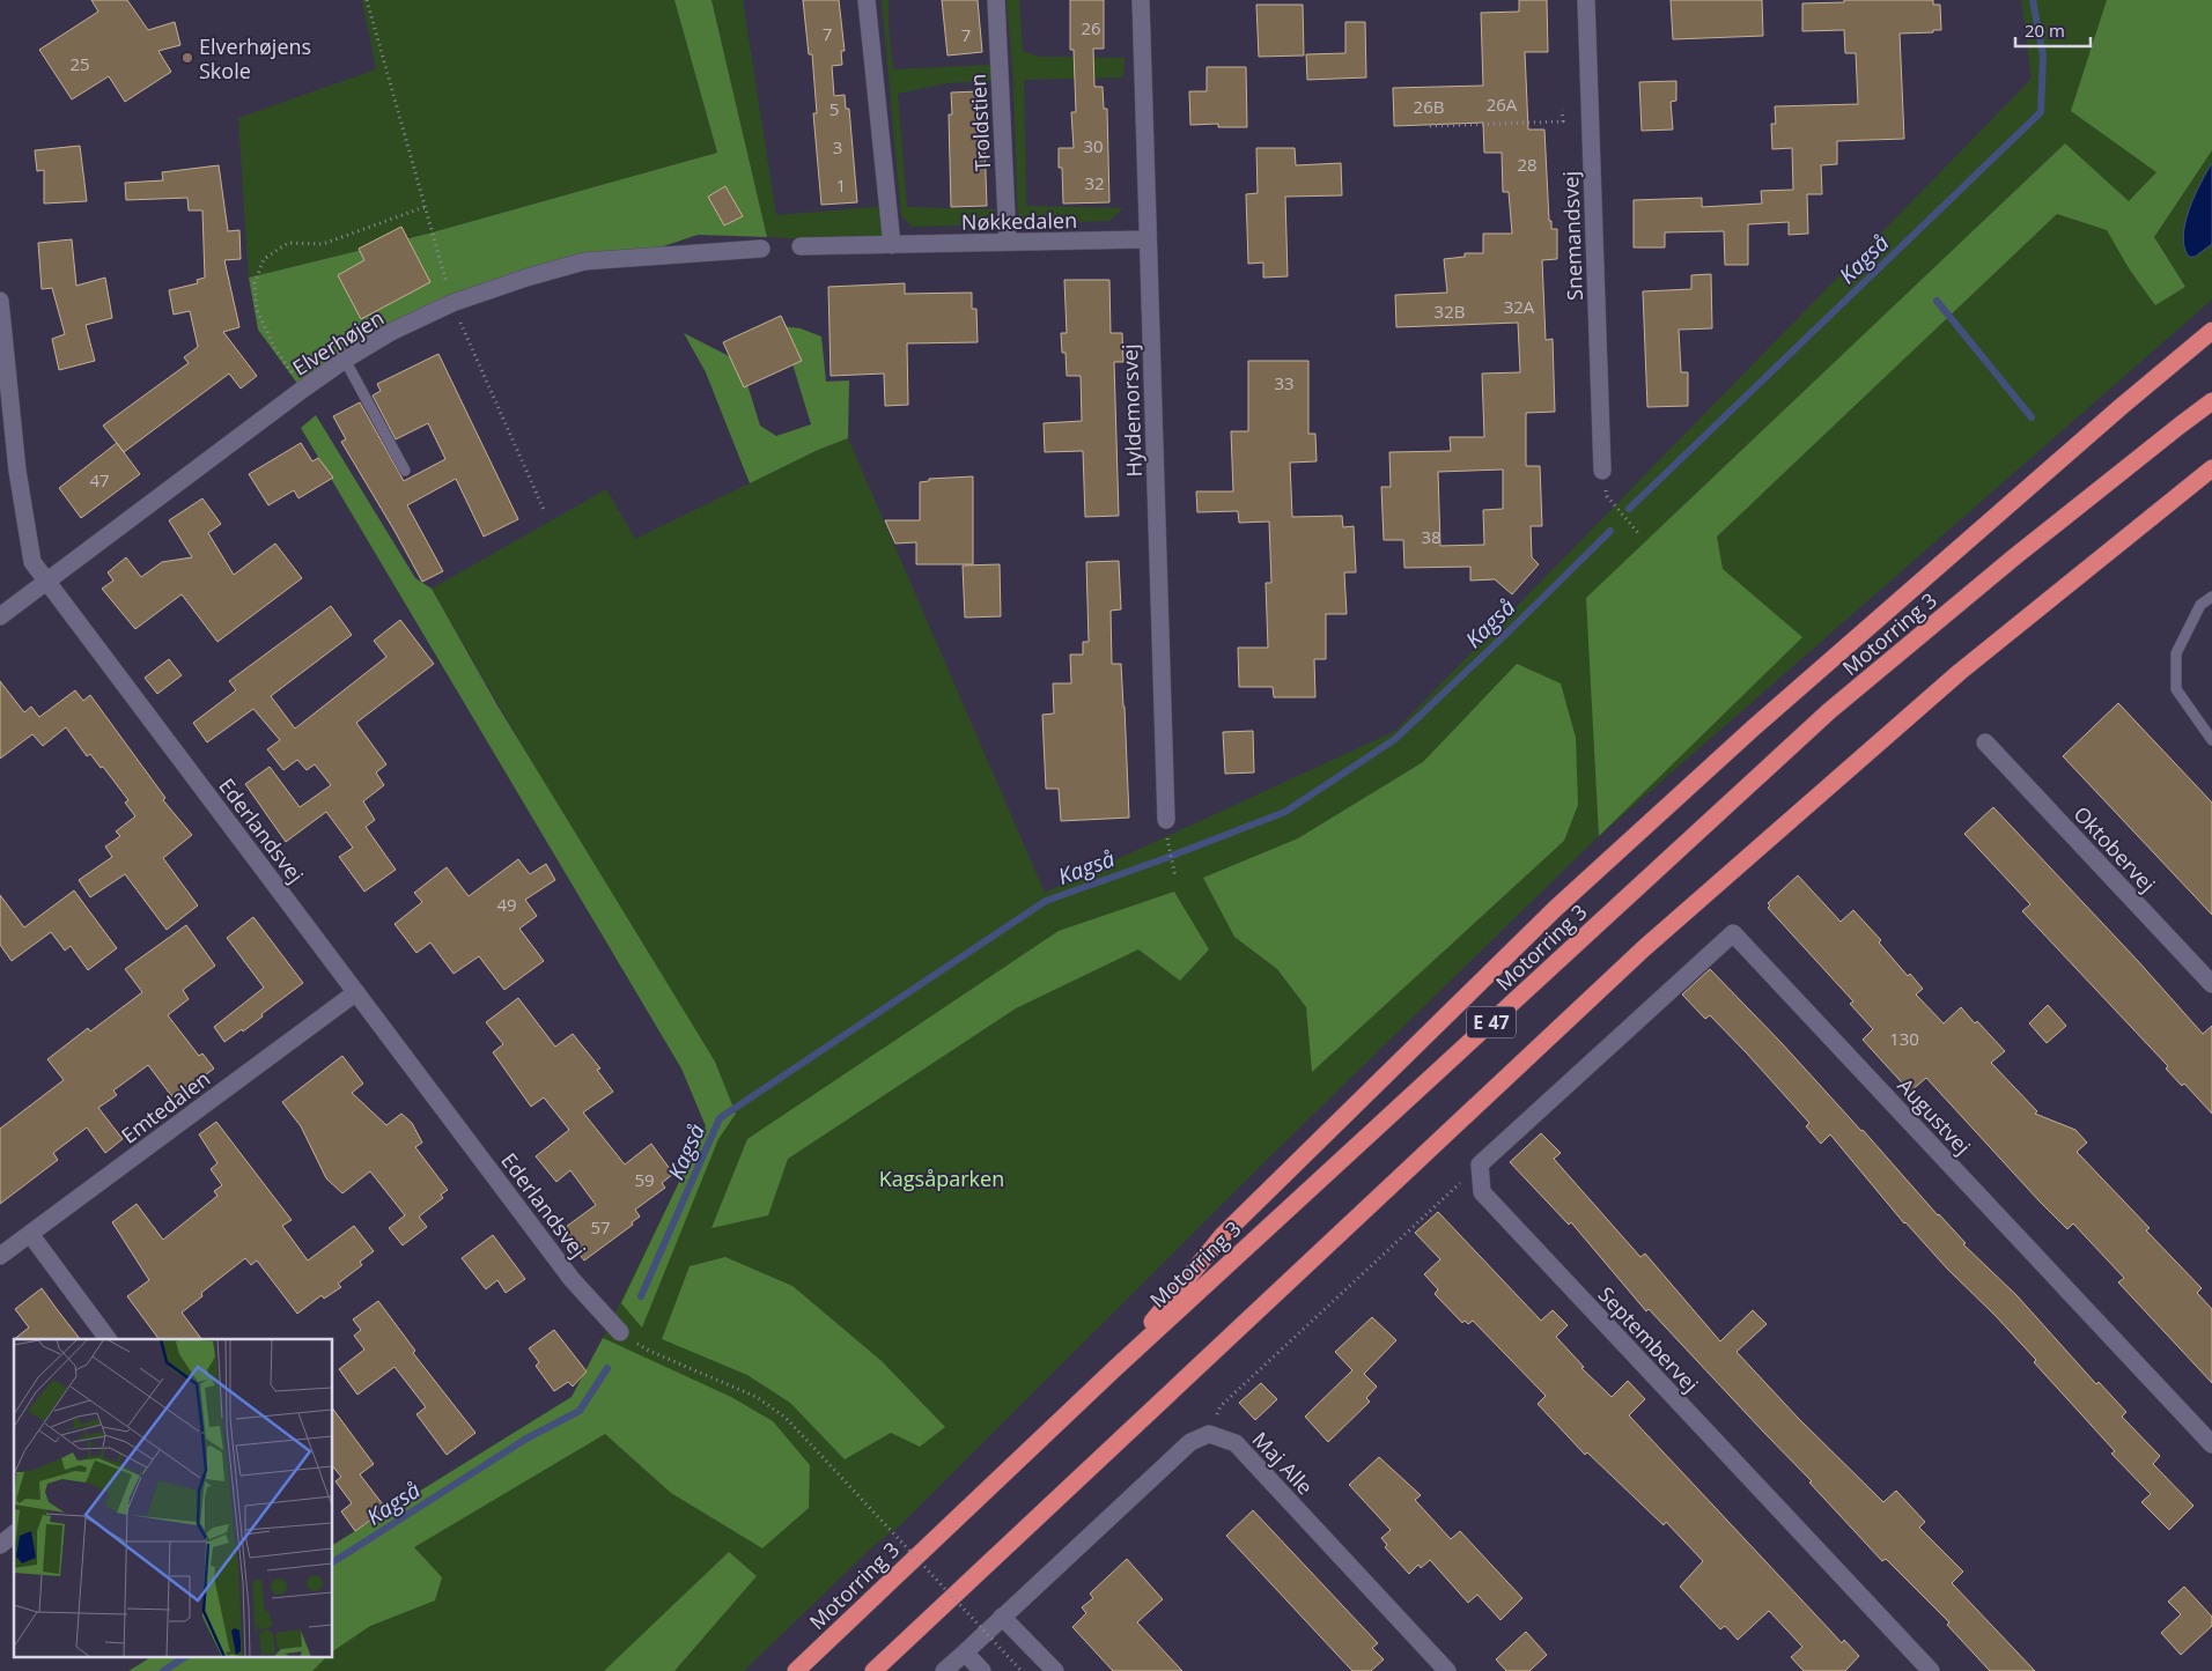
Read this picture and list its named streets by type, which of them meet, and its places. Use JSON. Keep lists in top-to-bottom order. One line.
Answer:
{"streets":{"highway":["Motorring 3","E 47"],"street":["Troldstien","Nøkkedalen","Snemandsvej","Elverhøjen","Hyldemorsvej","Ederlandsvej","Oktobervej","Emtedalen","Augustvej","Septembervej","Maj Alle"]},"crossings":[["Troldstien","Nøkkedalen"],["Nøkkedalen","Hyldemorsvej"],["Elverhøjen","Ederlandsvej"],["Ederlandsvej","Emtedalen"],["Augustvej","Septembervej"]],"water":["Kagså"],"parks":["Kagsåparken"],"places":["Elverhøjens Skole"],"house_numbers":["26","7","7","25","26A","26B","5","30","3","28","32","1","32A","32B","33","47","38","49","130","59","57"],"scale_bar":"20 m"}
